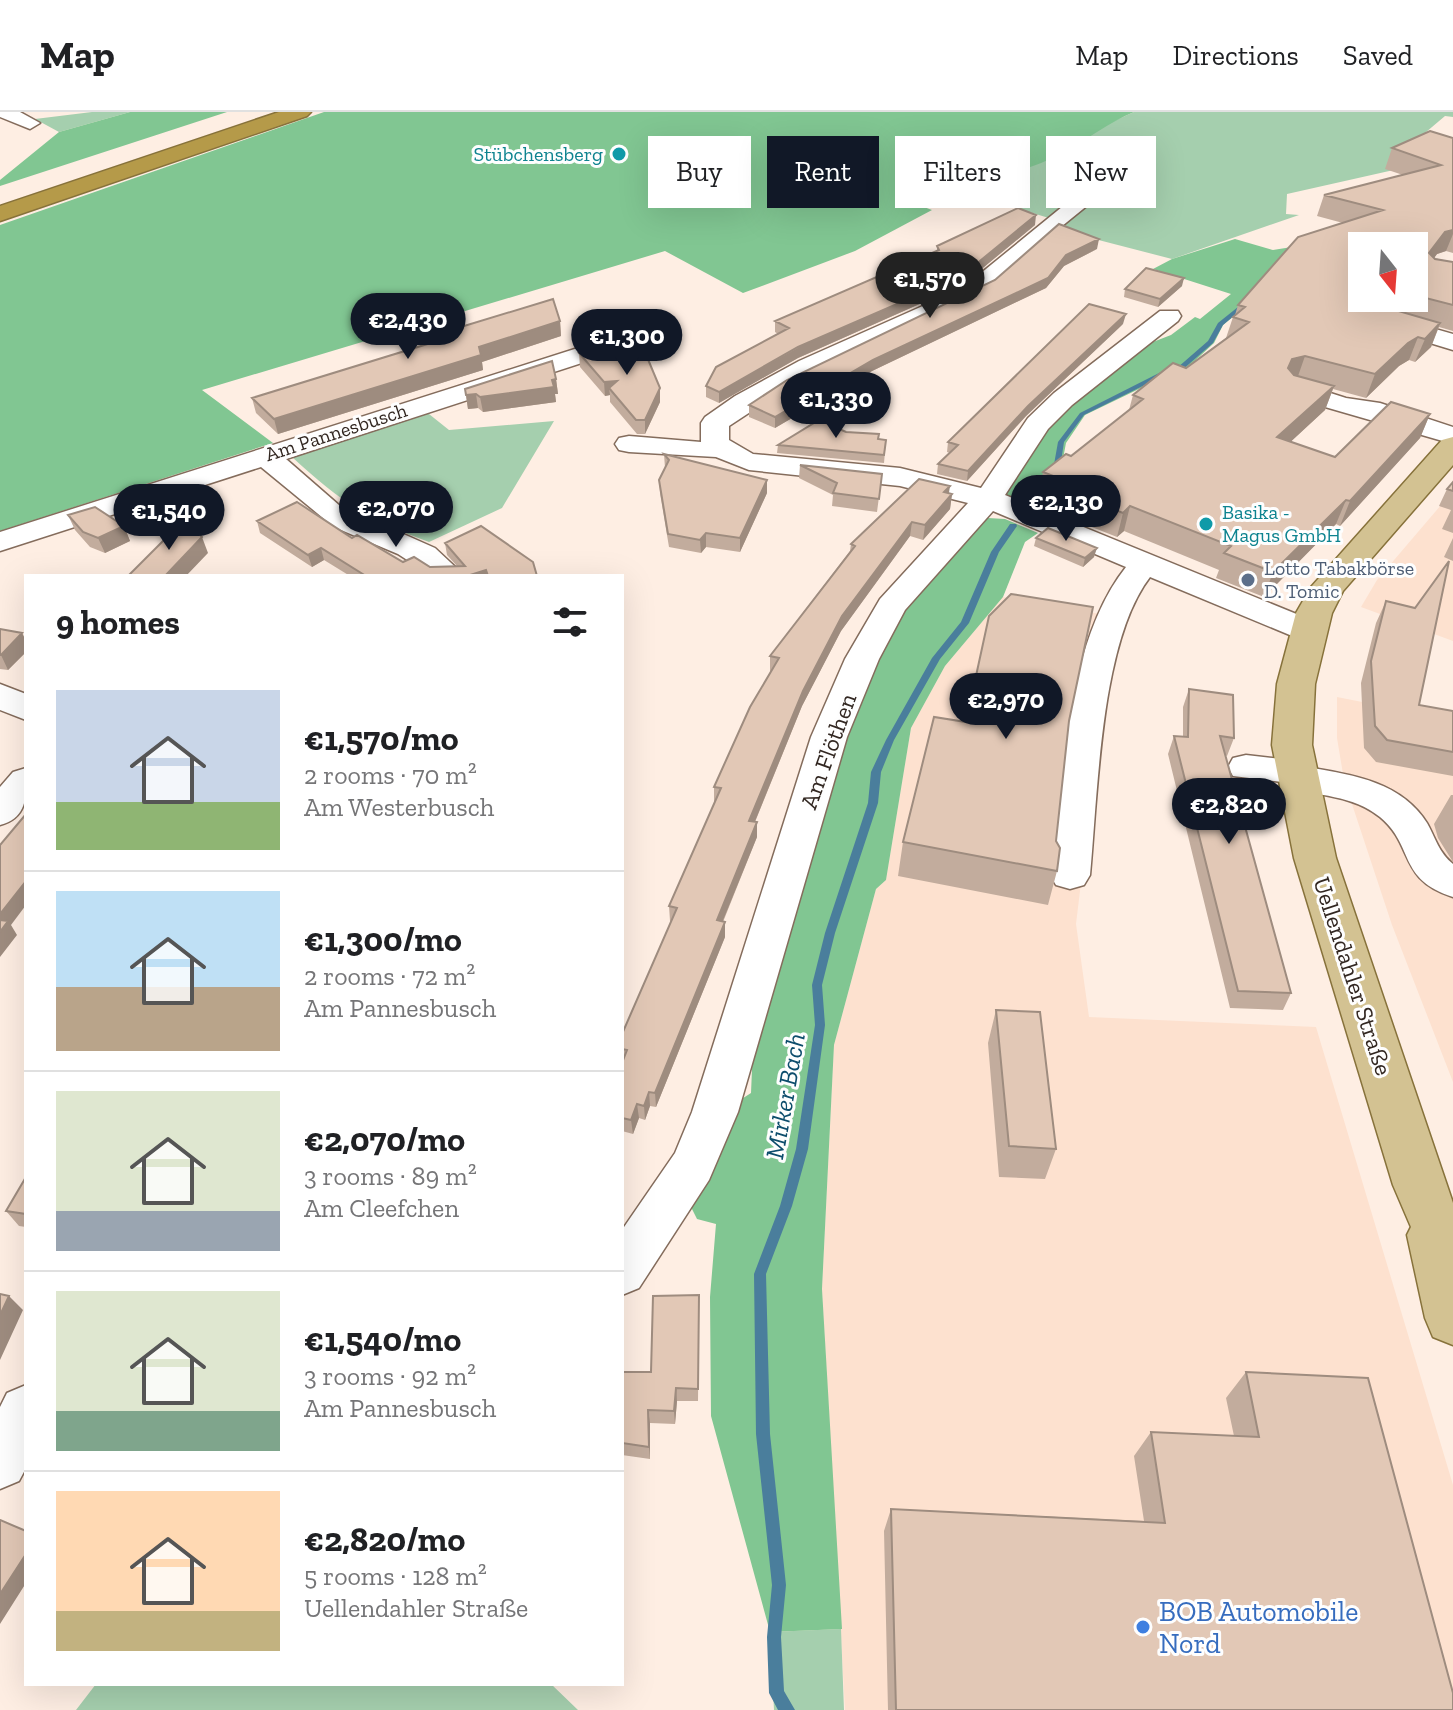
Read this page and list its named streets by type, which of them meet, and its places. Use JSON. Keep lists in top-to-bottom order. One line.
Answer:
{"streets":{"main road":["Uellendahler Straße"],"street":["Am Pannesbusch","Am Flöthen"]},"water":["Mirker Bach"],"places":["Stübchensberg","Basika - Magus GmbH","Lotto Tabakbörse D. Tomic","BOB Automobile Nord"],"north":"bottom","page":{"header":"Map","nav":["Map","Directions","Saved"],"chip":["Buy","Rent","Filters","New"],"price":["€1,570","€2,430","€1,300","€1,330","€2,130","€2,070","€1,540","€2,970","€2,820"],"heading":"9 homes","list":[{"name":"€1,570/mo","note":"2 rooms · 70 m² · Am Westerbusch"},{"name":"€1,300/mo","note":"2 rooms · 72 m² · Am Pannesbusch"},{"name":"€2,070/mo","note":"3 rooms · 89 m² · Am Cleefchen"},{"name":"€1,540/mo","note":"3 rooms · 92 m² · Am Pannesbusch"},{"name":"€2,820/mo","note":"5 rooms · 128 m² · Uellendahler Straße"}]}}
